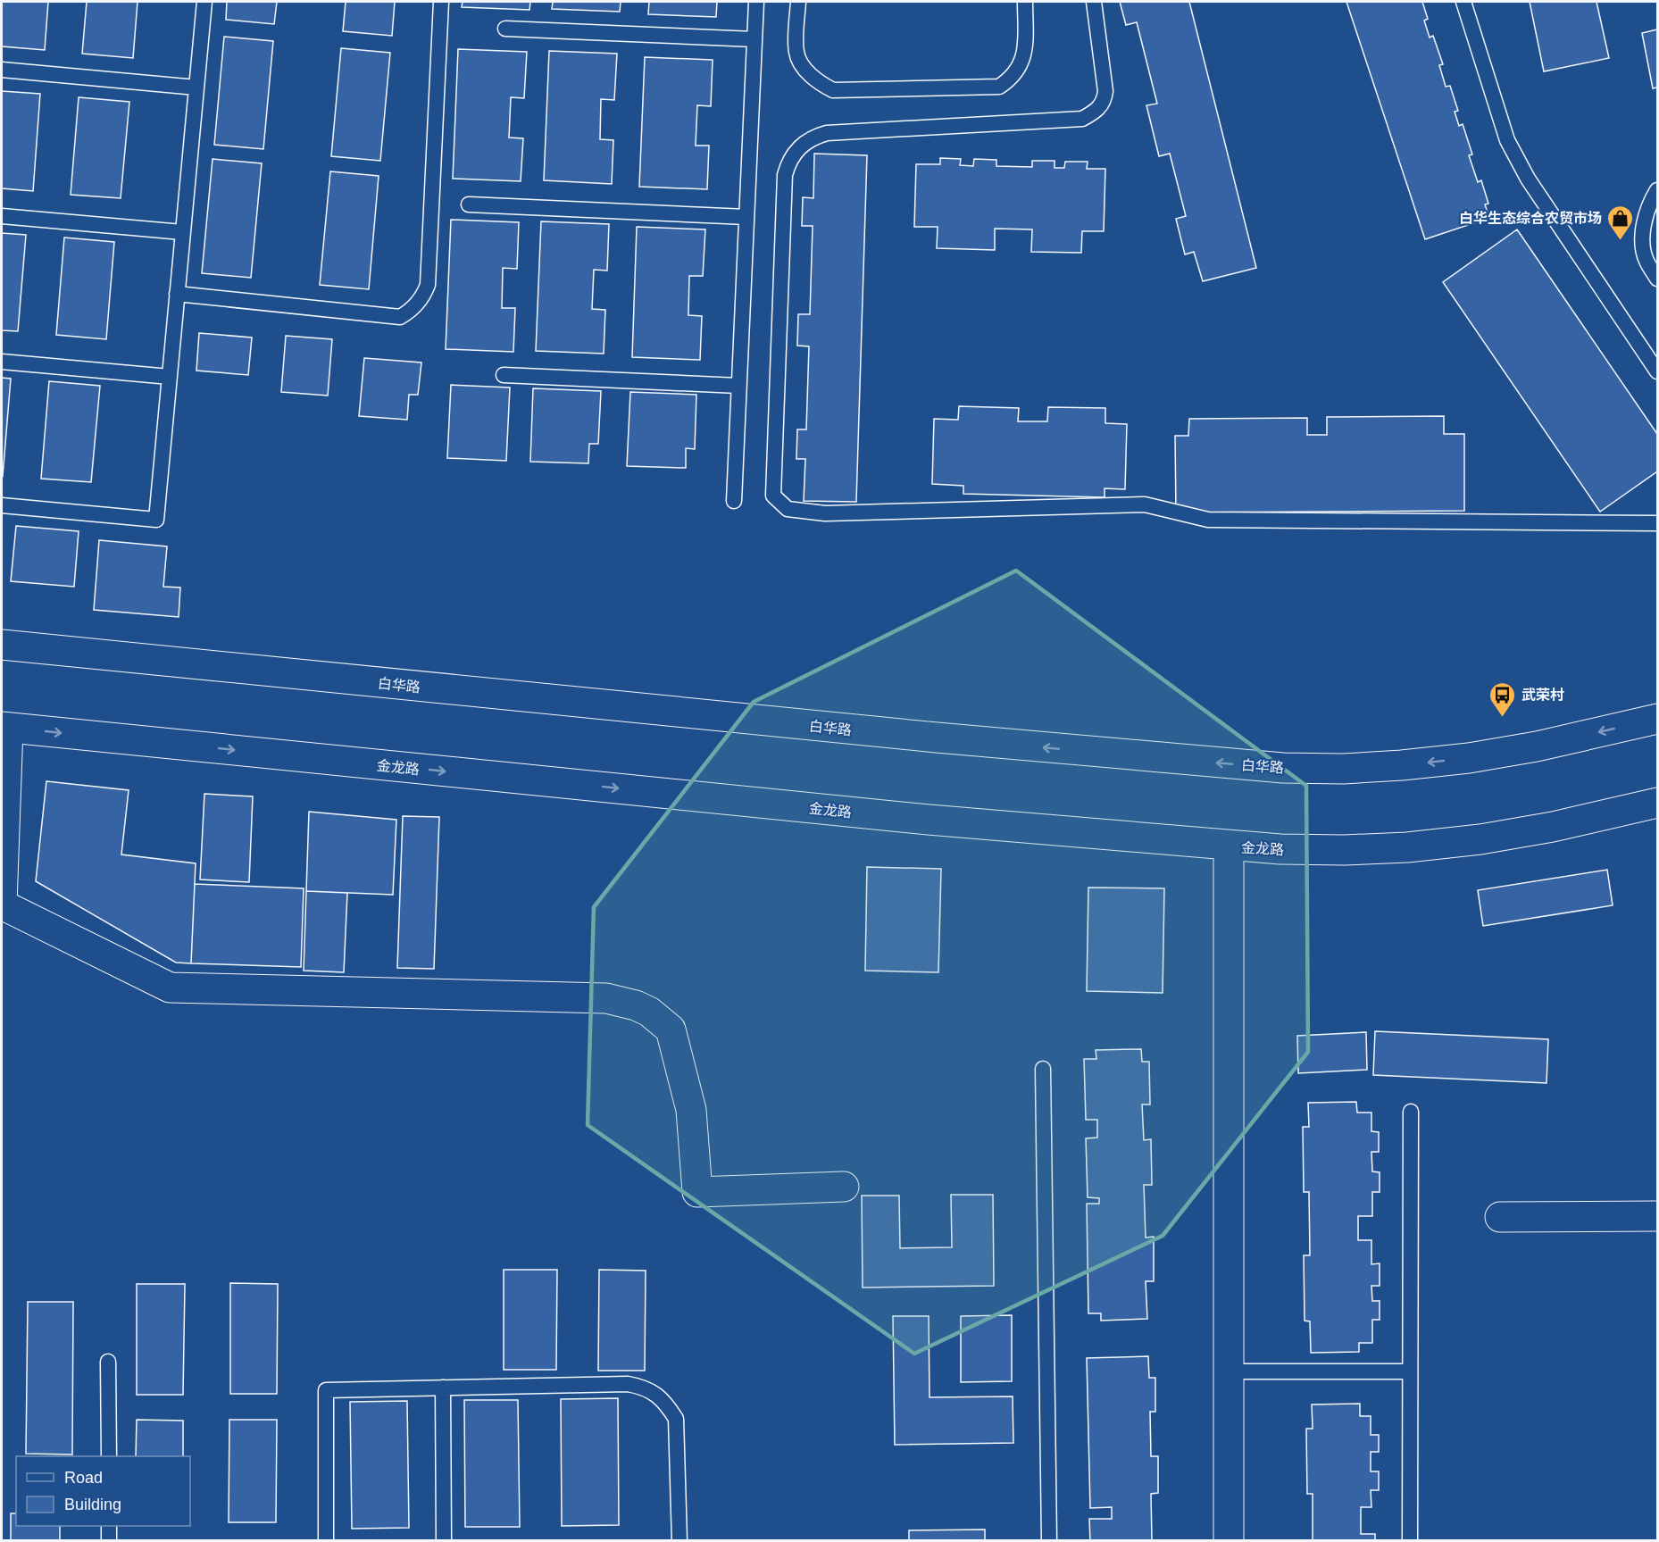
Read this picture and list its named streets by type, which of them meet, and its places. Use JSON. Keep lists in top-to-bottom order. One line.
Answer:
{"streets":{"main road":["白华路","金龙路"]},"one_way":["白华路","金龙路"],"places":{"shop":["白华生态综合农贸市场"],"bus stop":["武荣村"]},"legend":["Road","Building"]}
